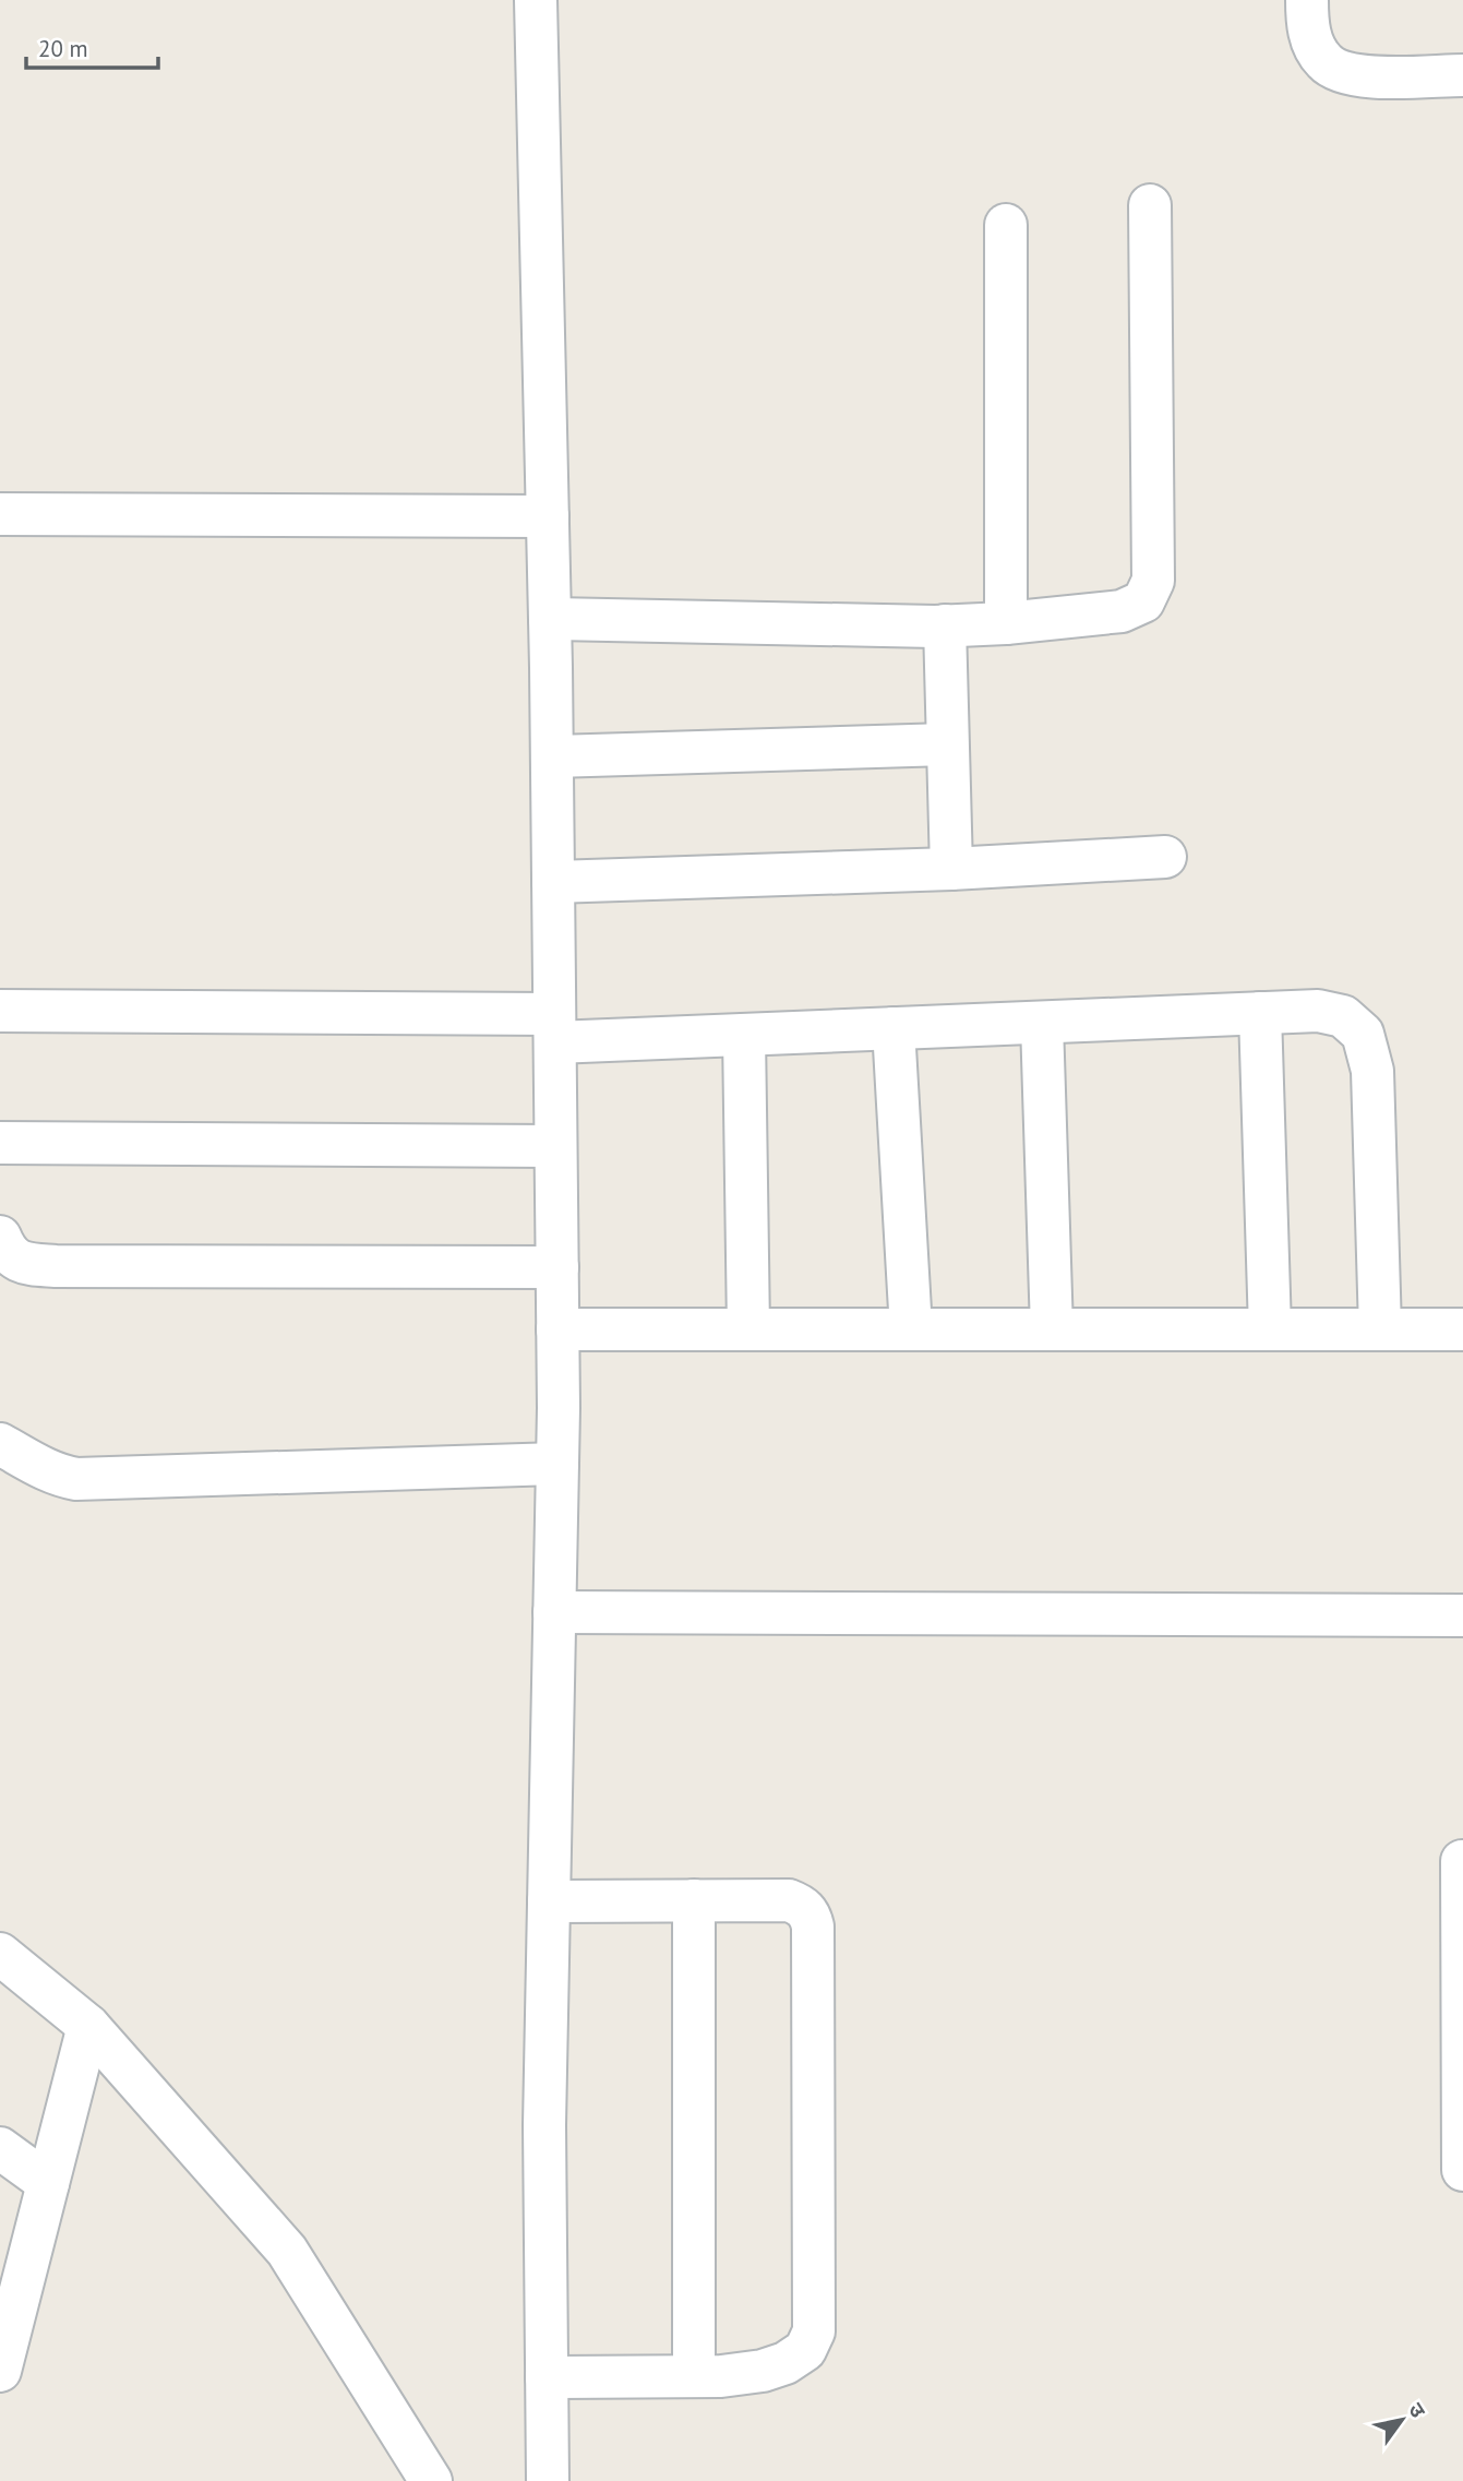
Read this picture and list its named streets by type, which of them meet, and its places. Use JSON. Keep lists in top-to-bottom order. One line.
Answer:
{"scale_bar":"20 m","north":"top right"}
